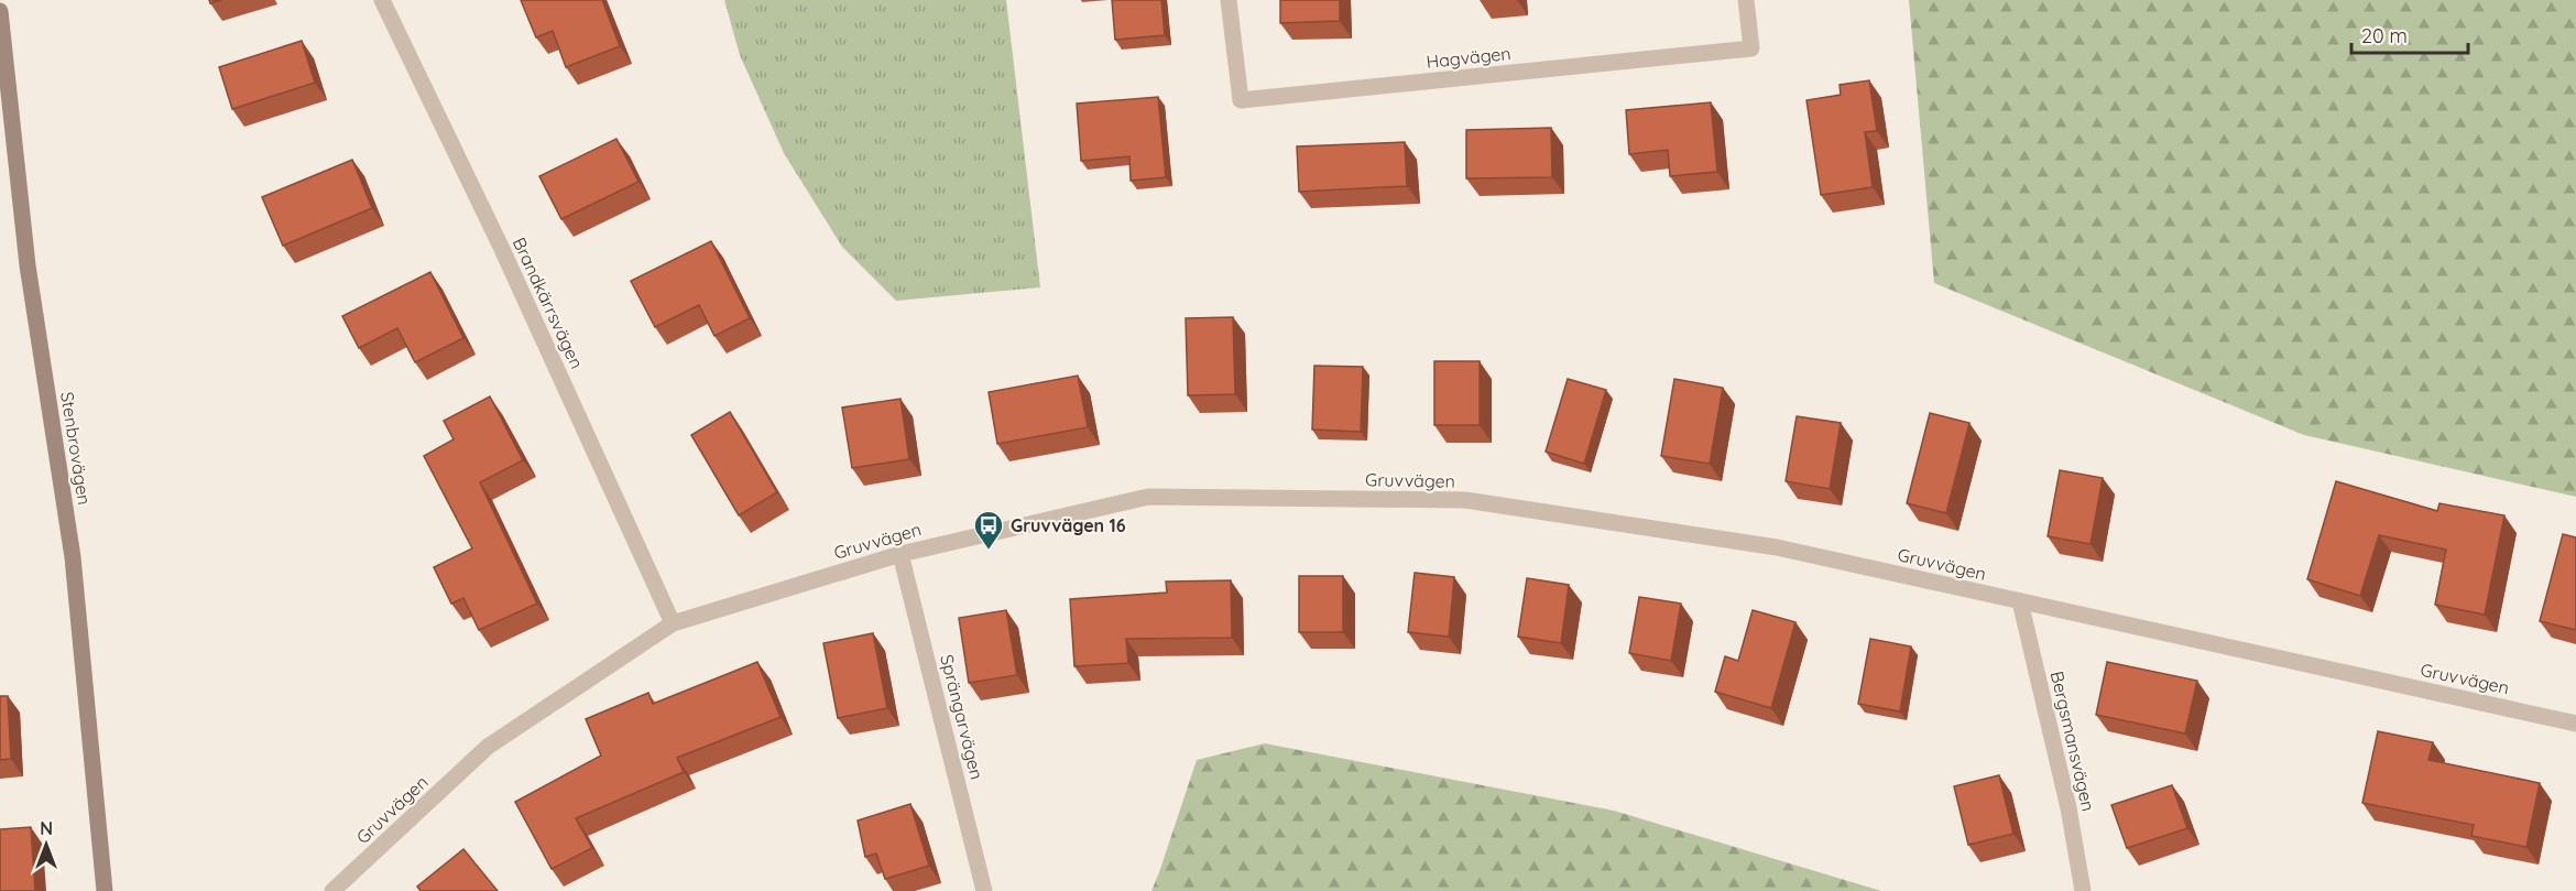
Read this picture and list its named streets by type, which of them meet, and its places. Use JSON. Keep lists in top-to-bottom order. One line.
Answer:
{"streets":{"street":["Hagvägen","Brandkärrsvägen","Stenbrovägen","Gruvvägen","Sprängarvägen","Bergsmansvägen"]},"crossings":[["Brandkärrsvägen","Gruvvägen"],["Gruvvägen","Sprängarvägen"],["Gruvvägen","Bergsmansvägen"]],"places":{"bus stop":["Gruvvägen 16"]},"scale_bar":"20 m","north":"top"}
